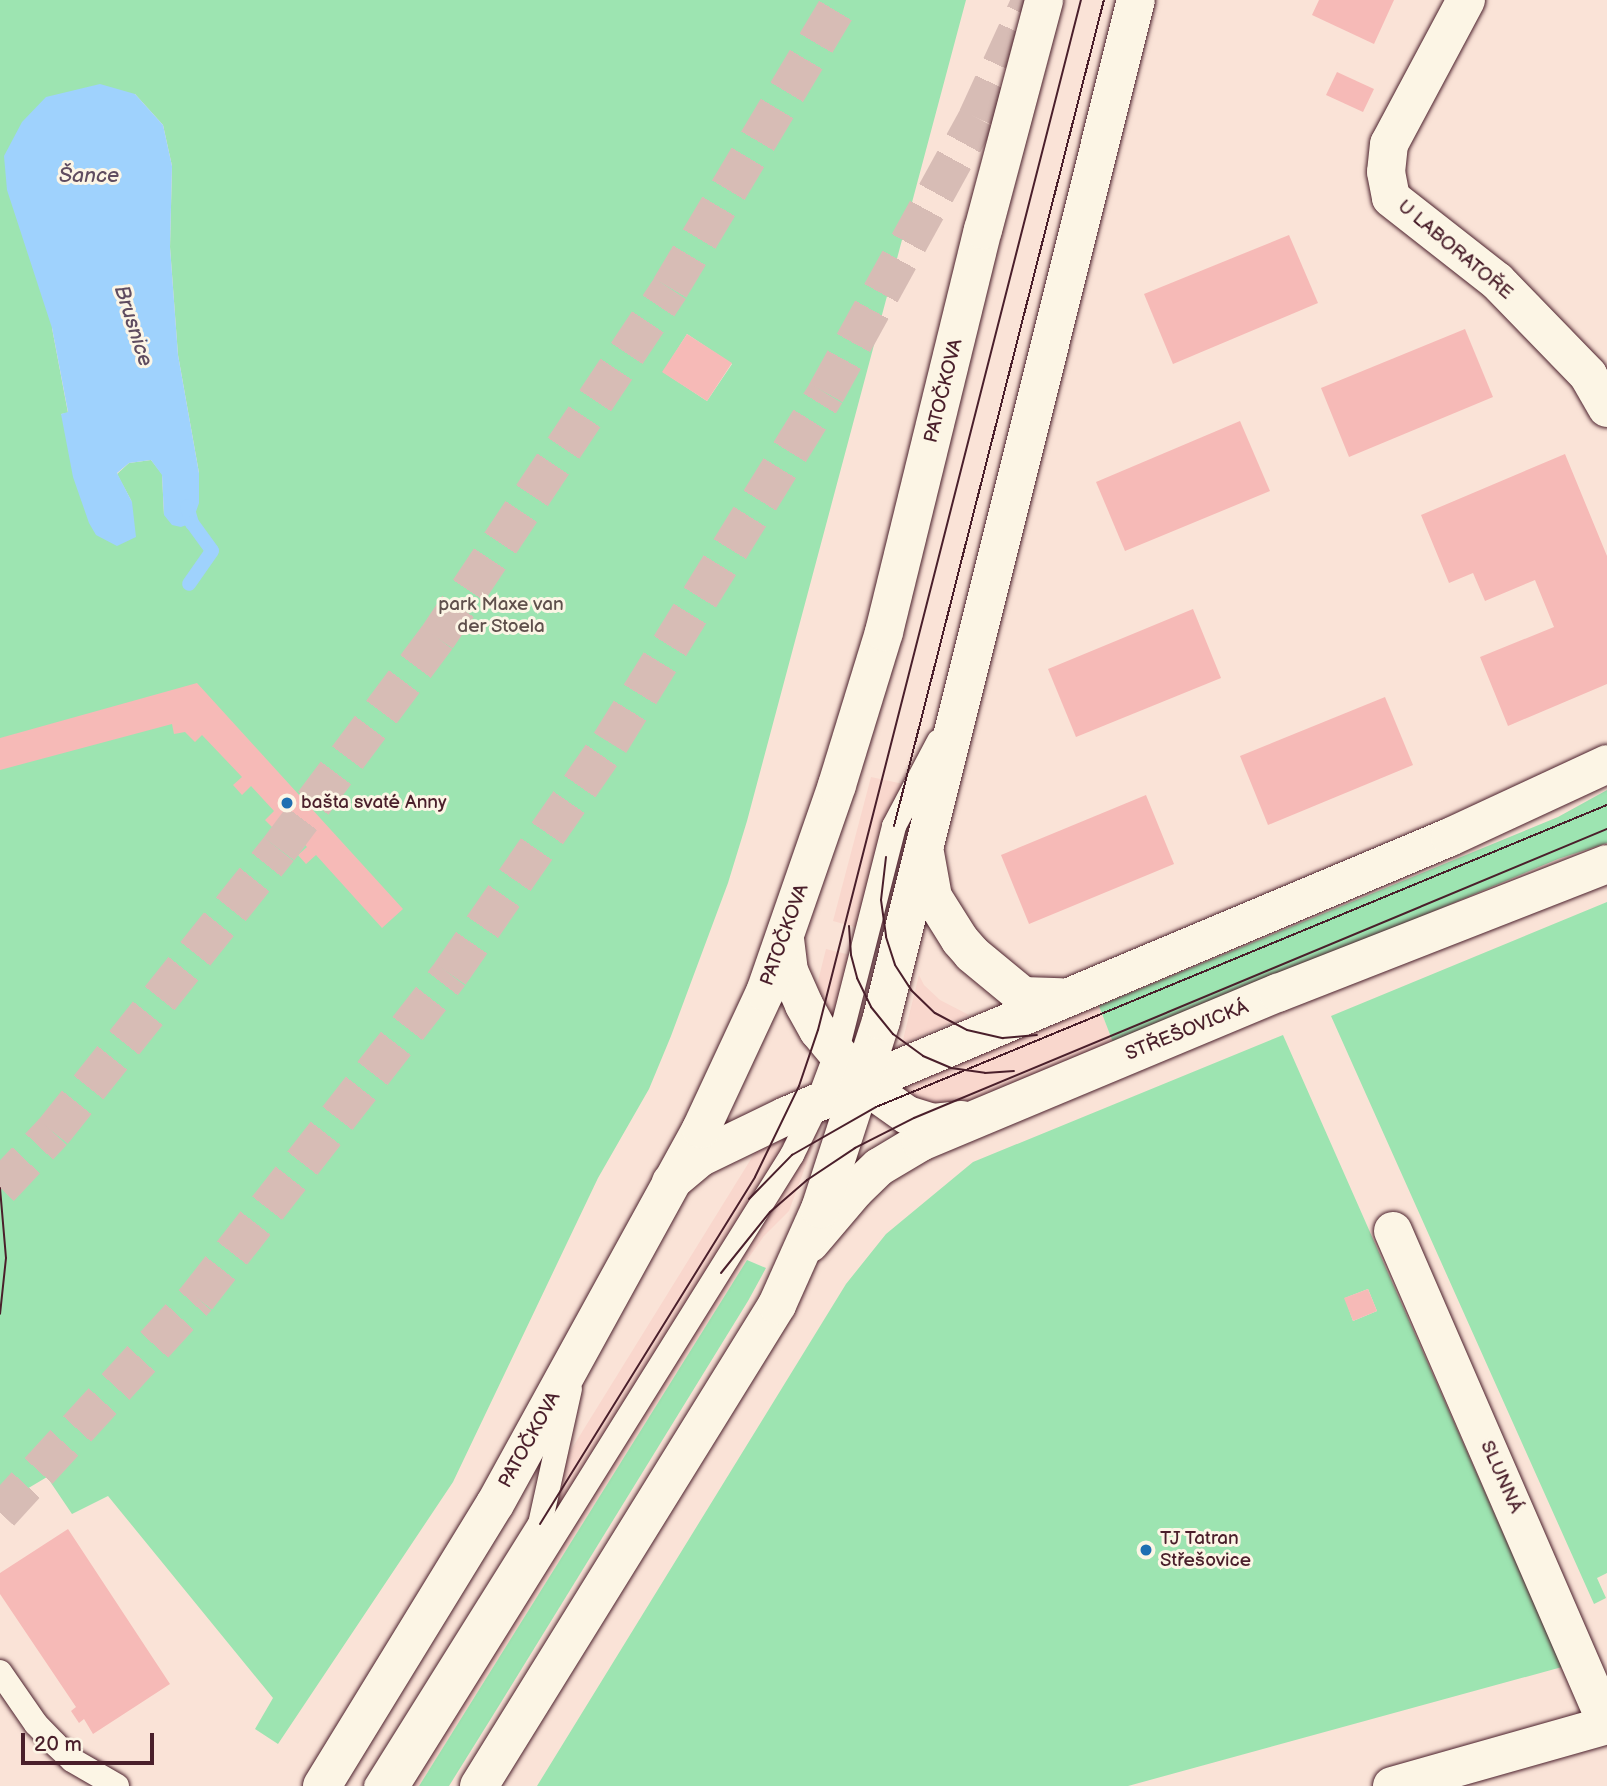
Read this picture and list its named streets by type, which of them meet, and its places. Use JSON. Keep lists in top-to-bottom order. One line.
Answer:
{"streets":{"main road":["U LABORATOŘE","PATOČKOVA","STŘEŠOVICKÁ","SLUNNÁ"]},"water":["Šance","Brusnice"],"parks":["park Maxe van der Stoela"],"places":["bašta svaté Anny","TJ Tatran Střešovice"],"scale_bar":"20 m"}
